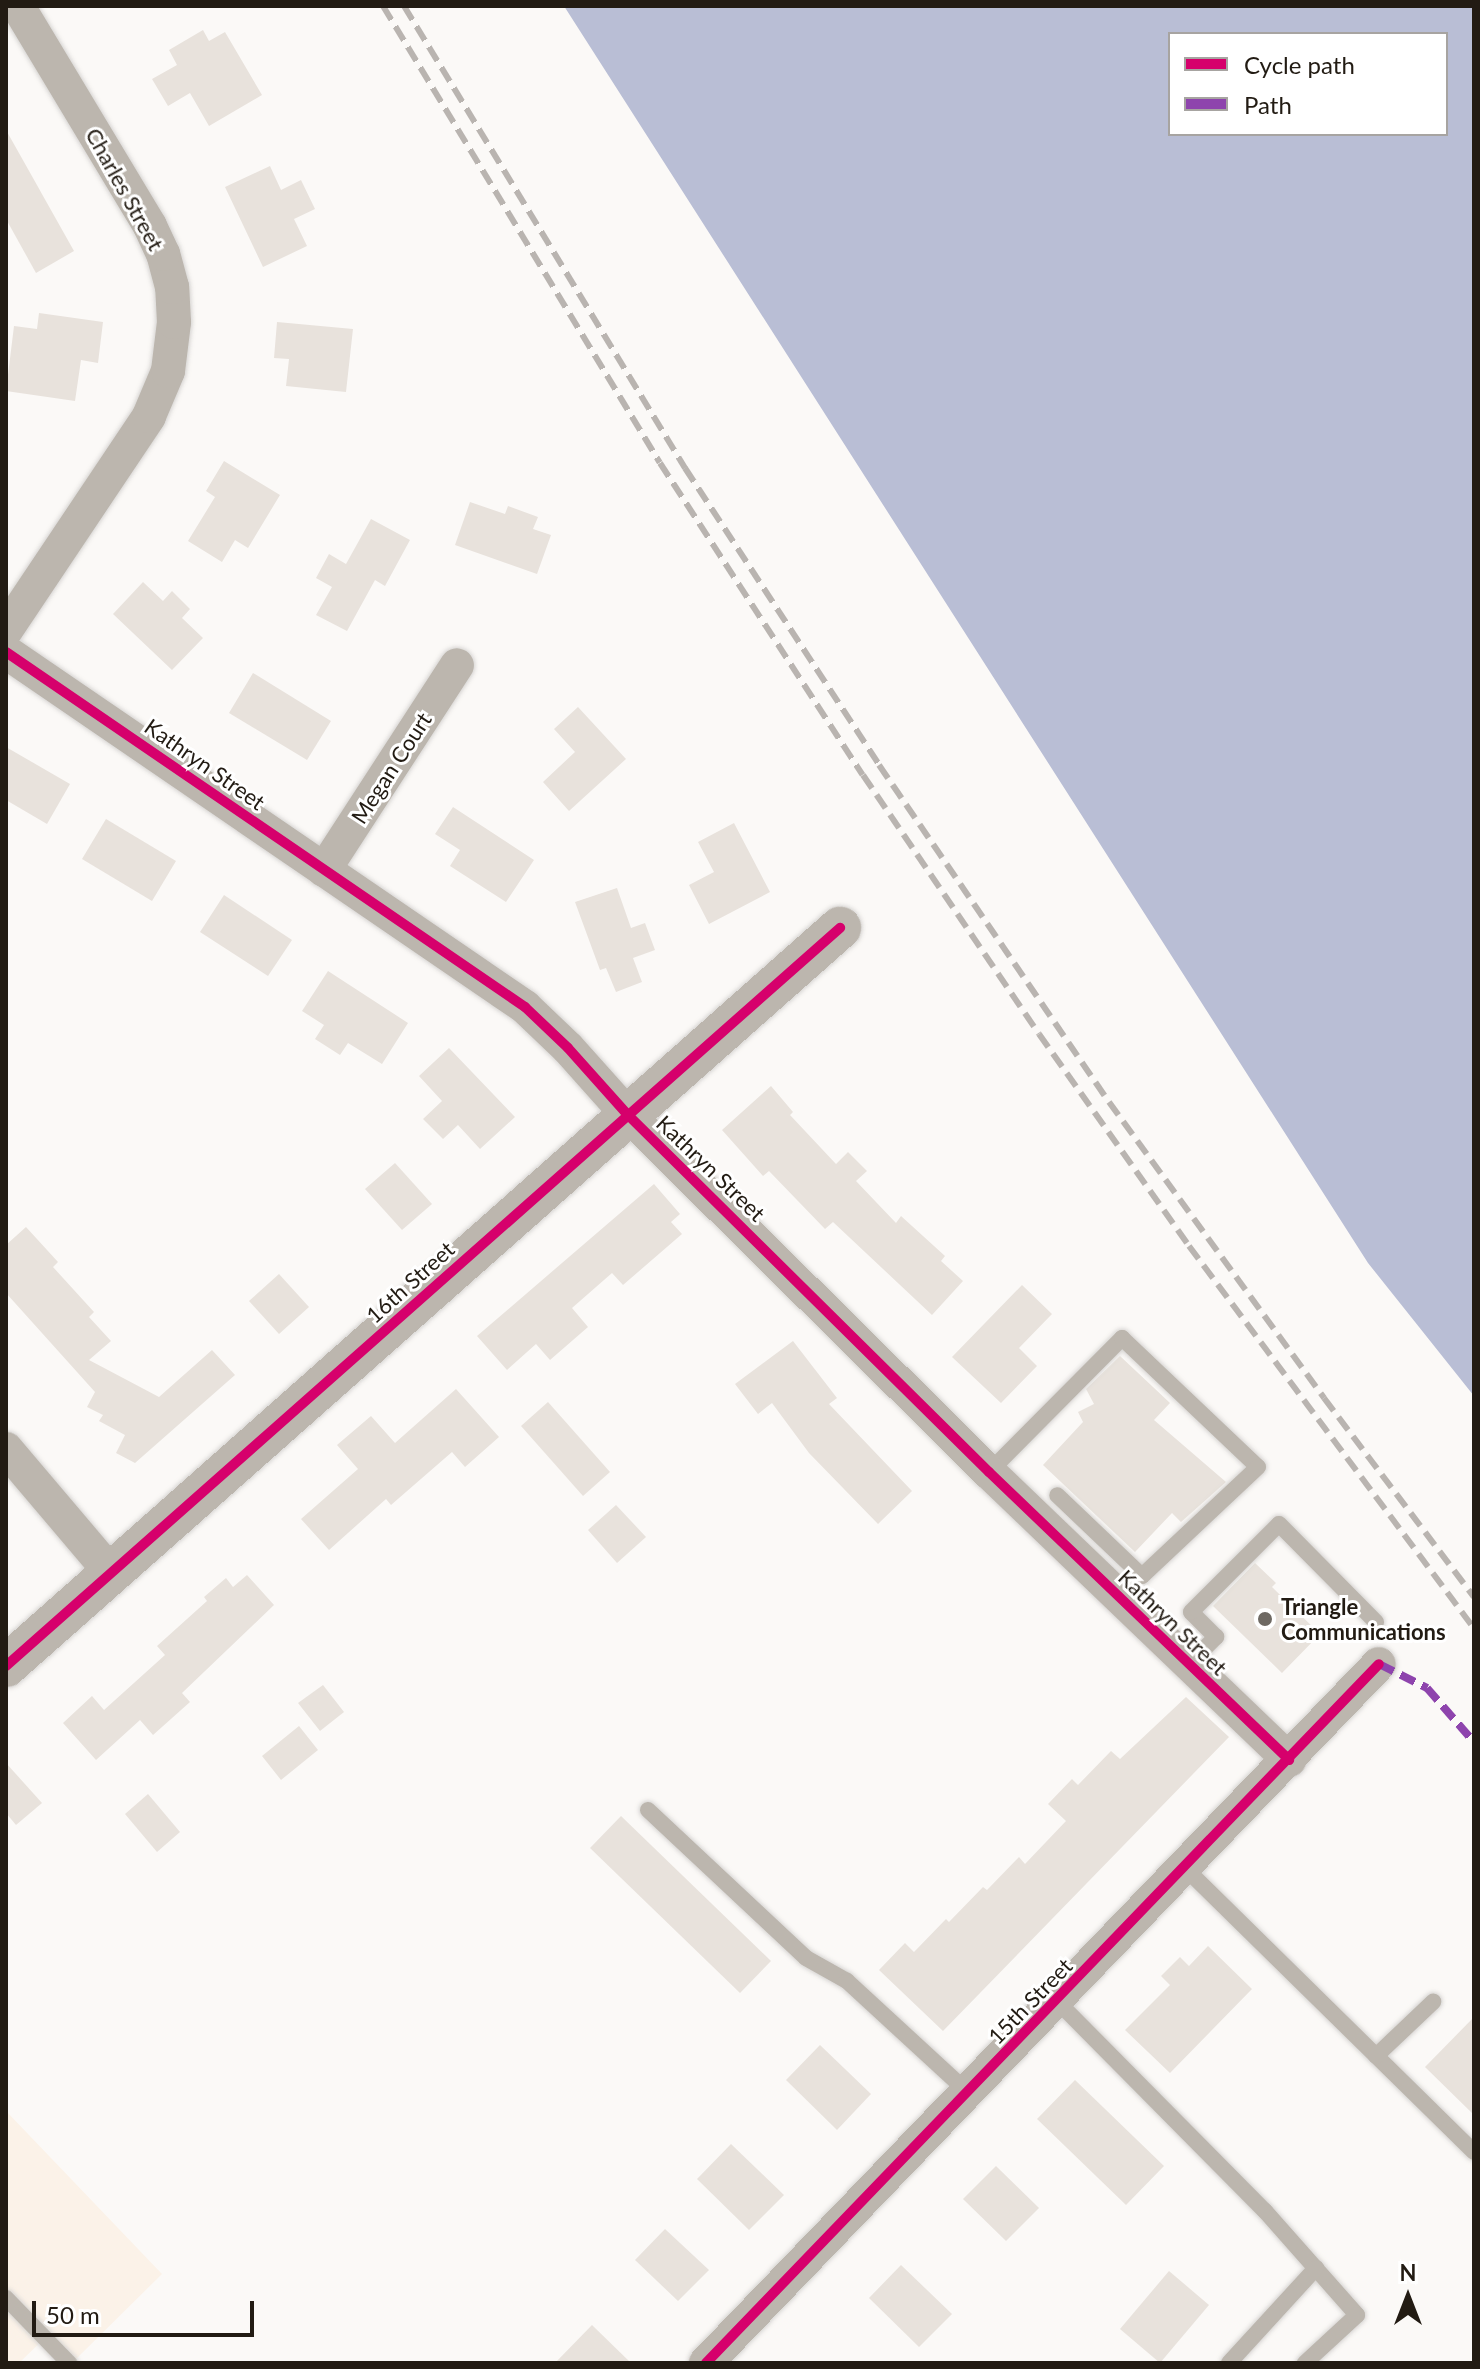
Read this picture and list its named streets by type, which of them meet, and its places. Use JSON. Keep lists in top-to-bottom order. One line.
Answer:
{"streets":{"street":["Charles Street","Kathryn Street","Megan Court","16th Street","15th Street"]},"crossings":[["Kathryn Street","Megan Court"],["Kathryn Street","16th Street"],["Kathryn Street","15th Street"]],"places":["Triangle Communications"],"legend":["Cycle path","Path"],"scale_bar":"50 m","north":"top"}
